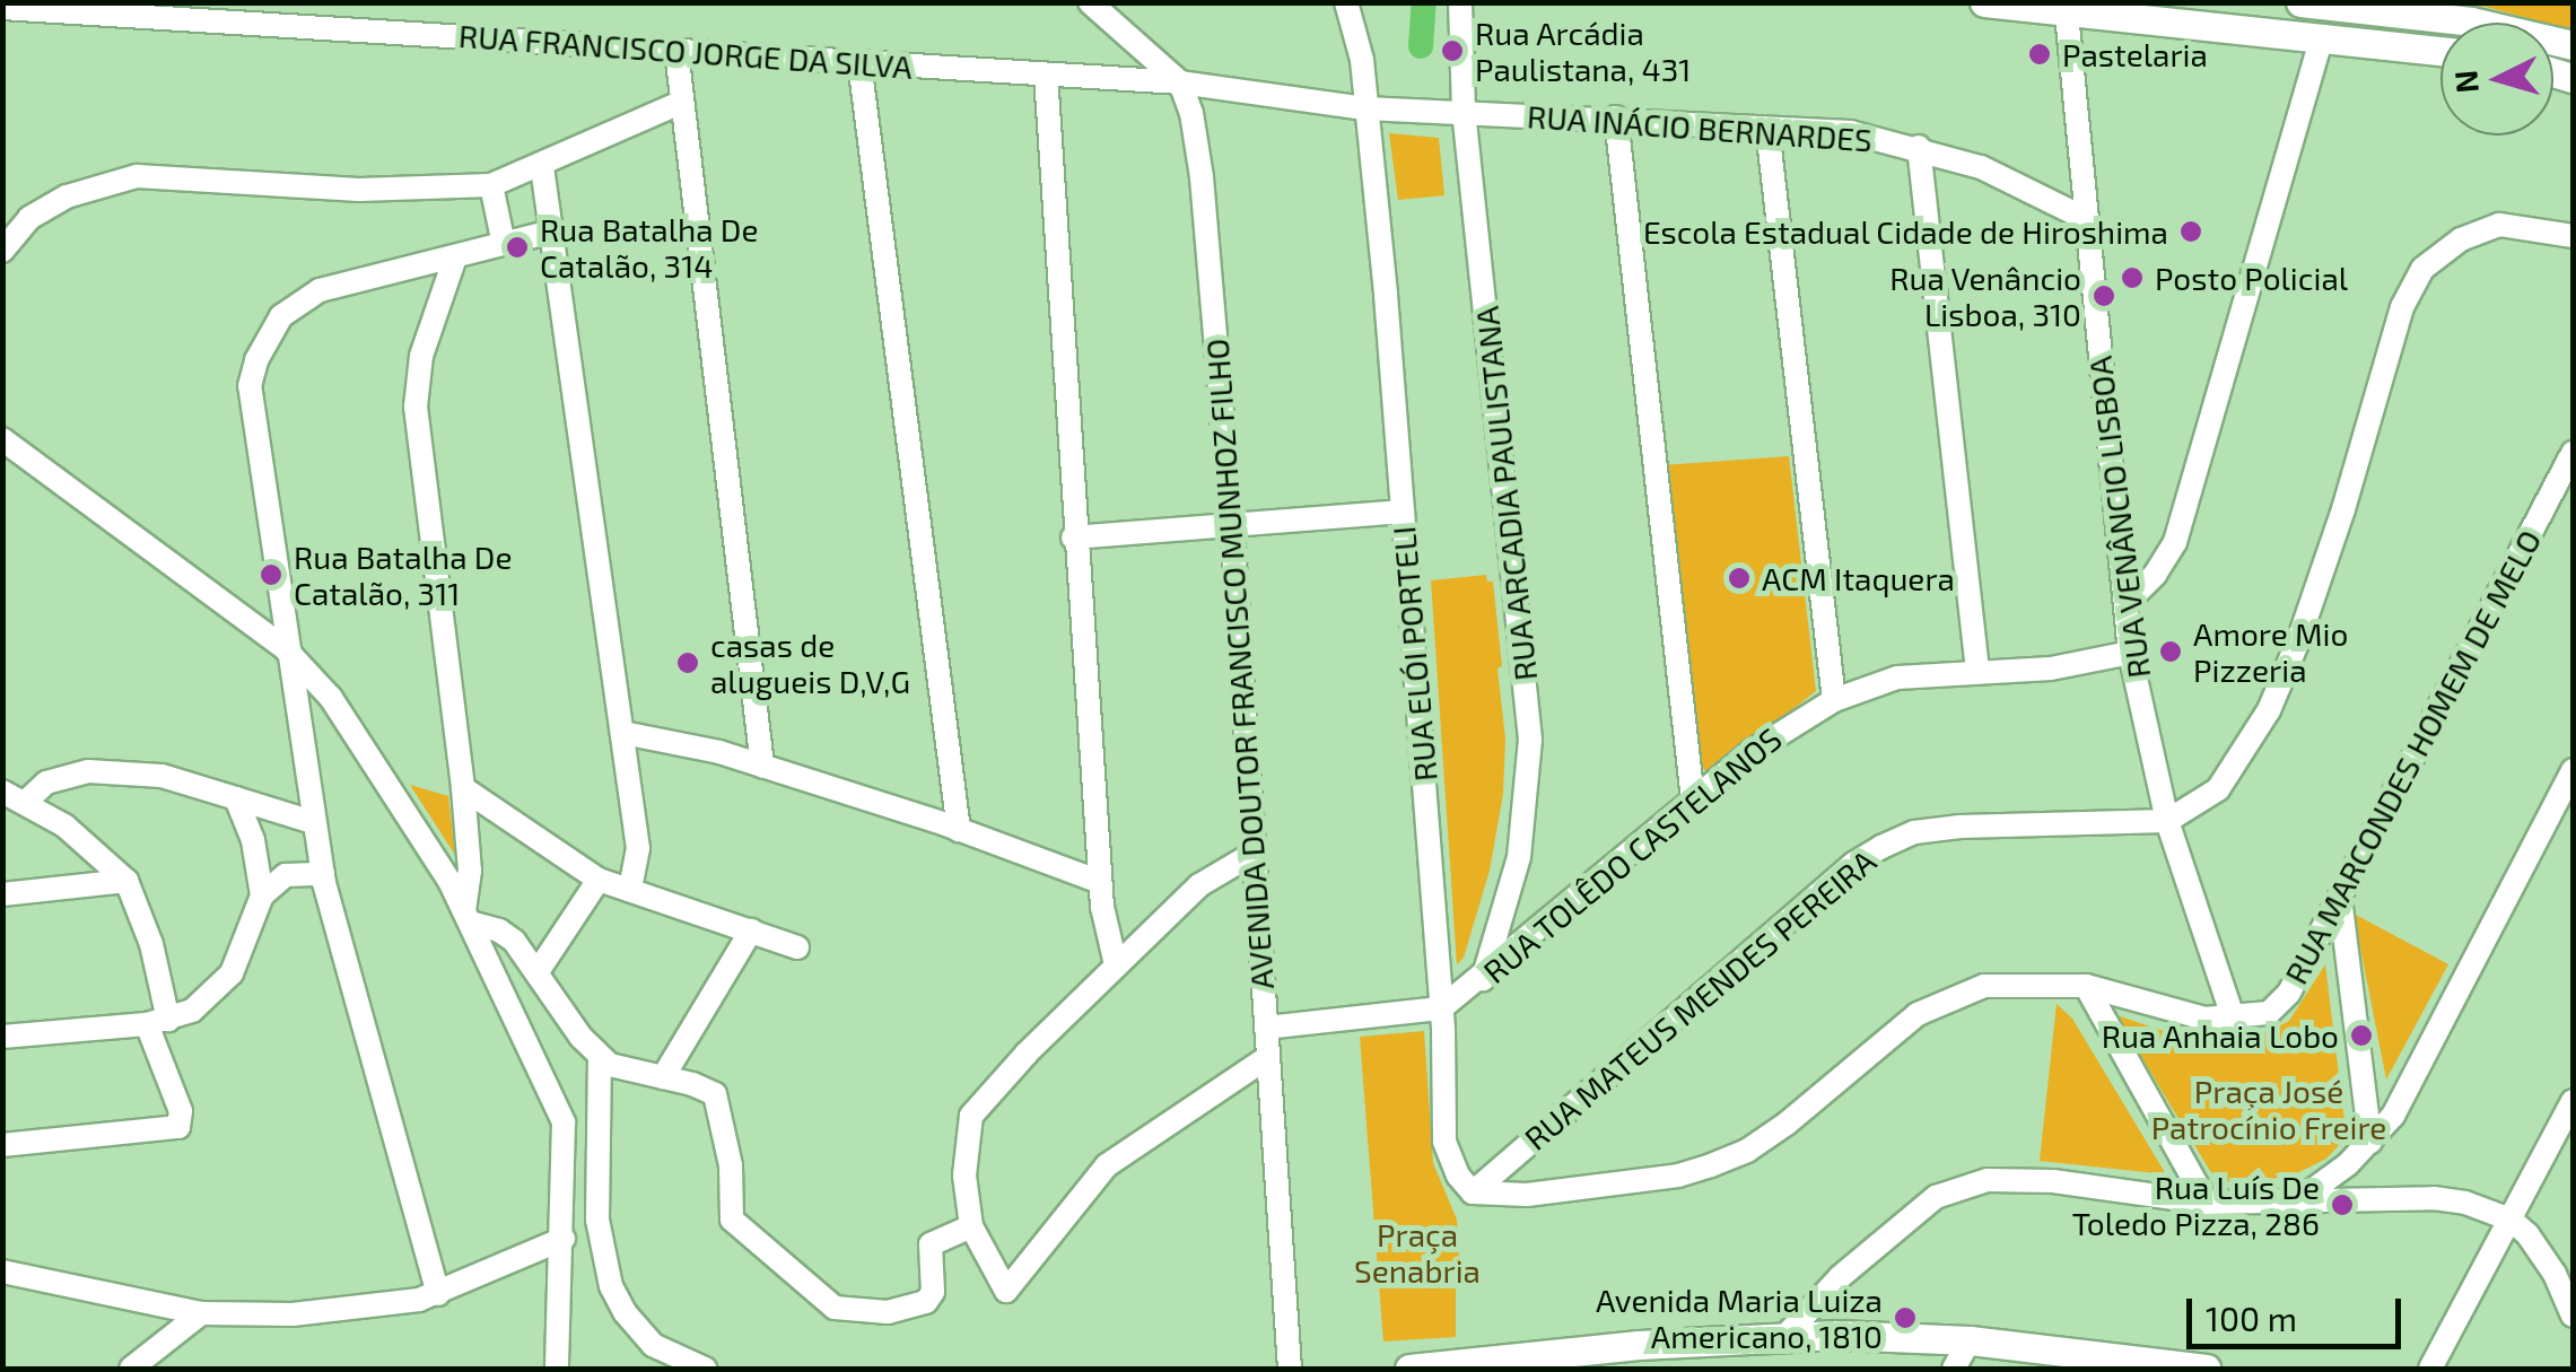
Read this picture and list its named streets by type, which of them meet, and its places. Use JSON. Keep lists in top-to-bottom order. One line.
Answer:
{"streets":{"street":["RUA FRANCISCO JORGE DA SILVA","RUA INÁCIO BERNARDES","RUA ARCADIA PAULISTANA","RUA VENÂNCIO LISBOA","RUA ELÓI PORTELI","AVENIDA DOUTOR FRANCISCO MUNHOZ FILHO","RUA MARCONDES HOMEM DE MELO","RUA TOLÊDO CASTELANOS","RUA MATEUS MENDES PEREIRA"]},"crossings":[["RUA FRANCISCO JORGE DA SILVA","RUA INÁCIO BERNARDES"],["RUA FRANCISCO JORGE DA SILVA","RUA ELÓI PORTELI"],["RUA FRANCISCO JORGE DA SILVA","AVENIDA DOUTOR FRANCISCO MUNHOZ FILHO"],["RUA INÁCIO BERNARDES","RUA ARCADIA PAULISTANA"],["RUA INÁCIO BERNARDES","RUA VENÂNCIO LISBOA"],["RUA INÁCIO BERNARDES","RUA ELÓI PORTELI"],["RUA ARCADIA PAULISTANA","RUA TOLÊDO CASTELANOS"],["RUA VENÂNCIO LISBOA","RUA MARCONDES HOMEM DE MELO"],["RUA VENÂNCIO LISBOA","RUA TOLÊDO CASTELANOS"],["RUA VENÂNCIO LISBOA","RUA MATEUS MENDES PEREIRA"],["RUA ELÓI PORTELI","RUA MARCONDES HOMEM DE MELO"],["RUA ELÓI PORTELI","RUA TOLÊDO CASTELANOS"],["RUA ELÓI PORTELI","RUA MATEUS MENDES PEREIRA"],["RUA MARCONDES HOMEM DE MELO","RUA MATEUS MENDES PEREIRA"]],"parks":["Praça José Patrocínio Freire","Praça Senabria"],"places":["Rua Arcádia Paulistana, 431","Pastelaria","Escola Estadual Cidade de Hiroshima","Rua Batalha De Catalão, 314","Posto Policial","Rua Venâncio Lisboa, 310","Rua Batalha De Catalão, 311","ACM Itaquera","Amore Mio Pizzeria","casas de alugueis D,V,G","Rua Anhaia Lobo","Rua Luís De Toledo Pizza, 286","Avenida Maria Luiza Americano, 1810"],"scale_bar":"100 m","north":"left"}
